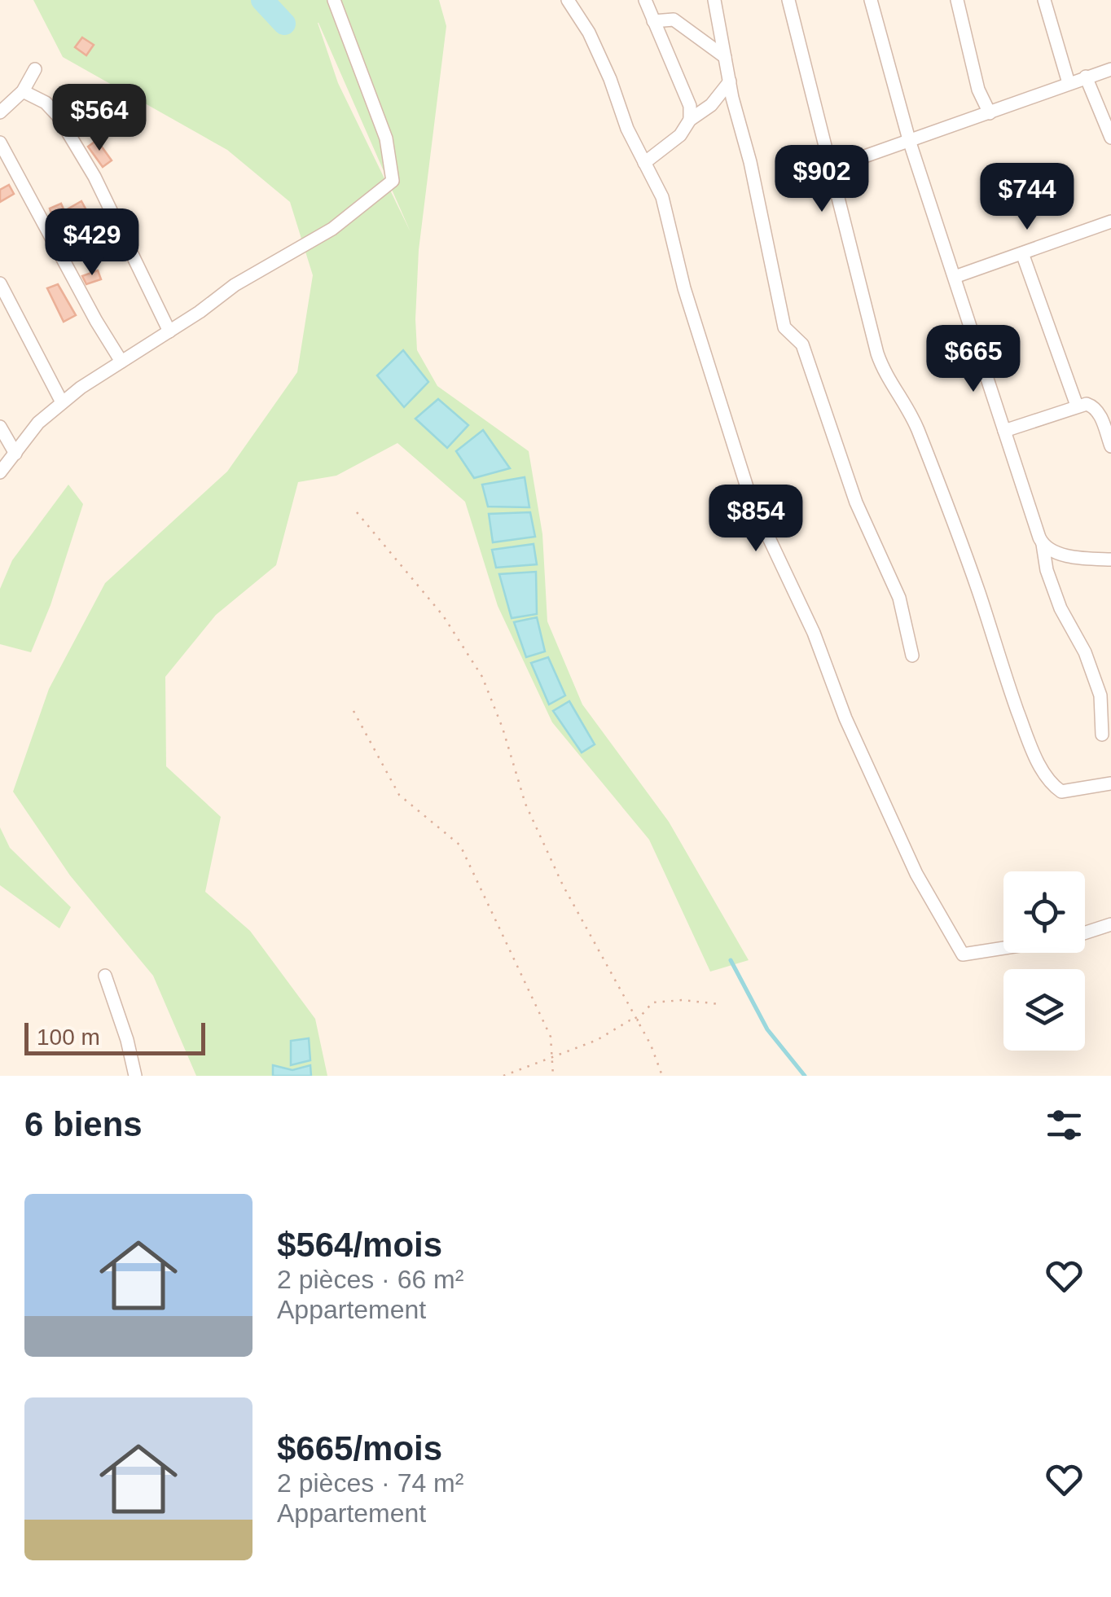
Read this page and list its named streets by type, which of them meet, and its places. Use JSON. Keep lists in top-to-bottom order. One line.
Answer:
{"scale_bar":"100 m","page":{"price":["$564","$902","$744","$429","$665","$854"],"scale":"100 m","heading":"6 biens","list":[{"name":"$564/mois","note":"2 pièces · 66 m² · Appartement"},{"name":"$665/mois","note":"2 pièces · 74 m² · Appartement"}]}}
